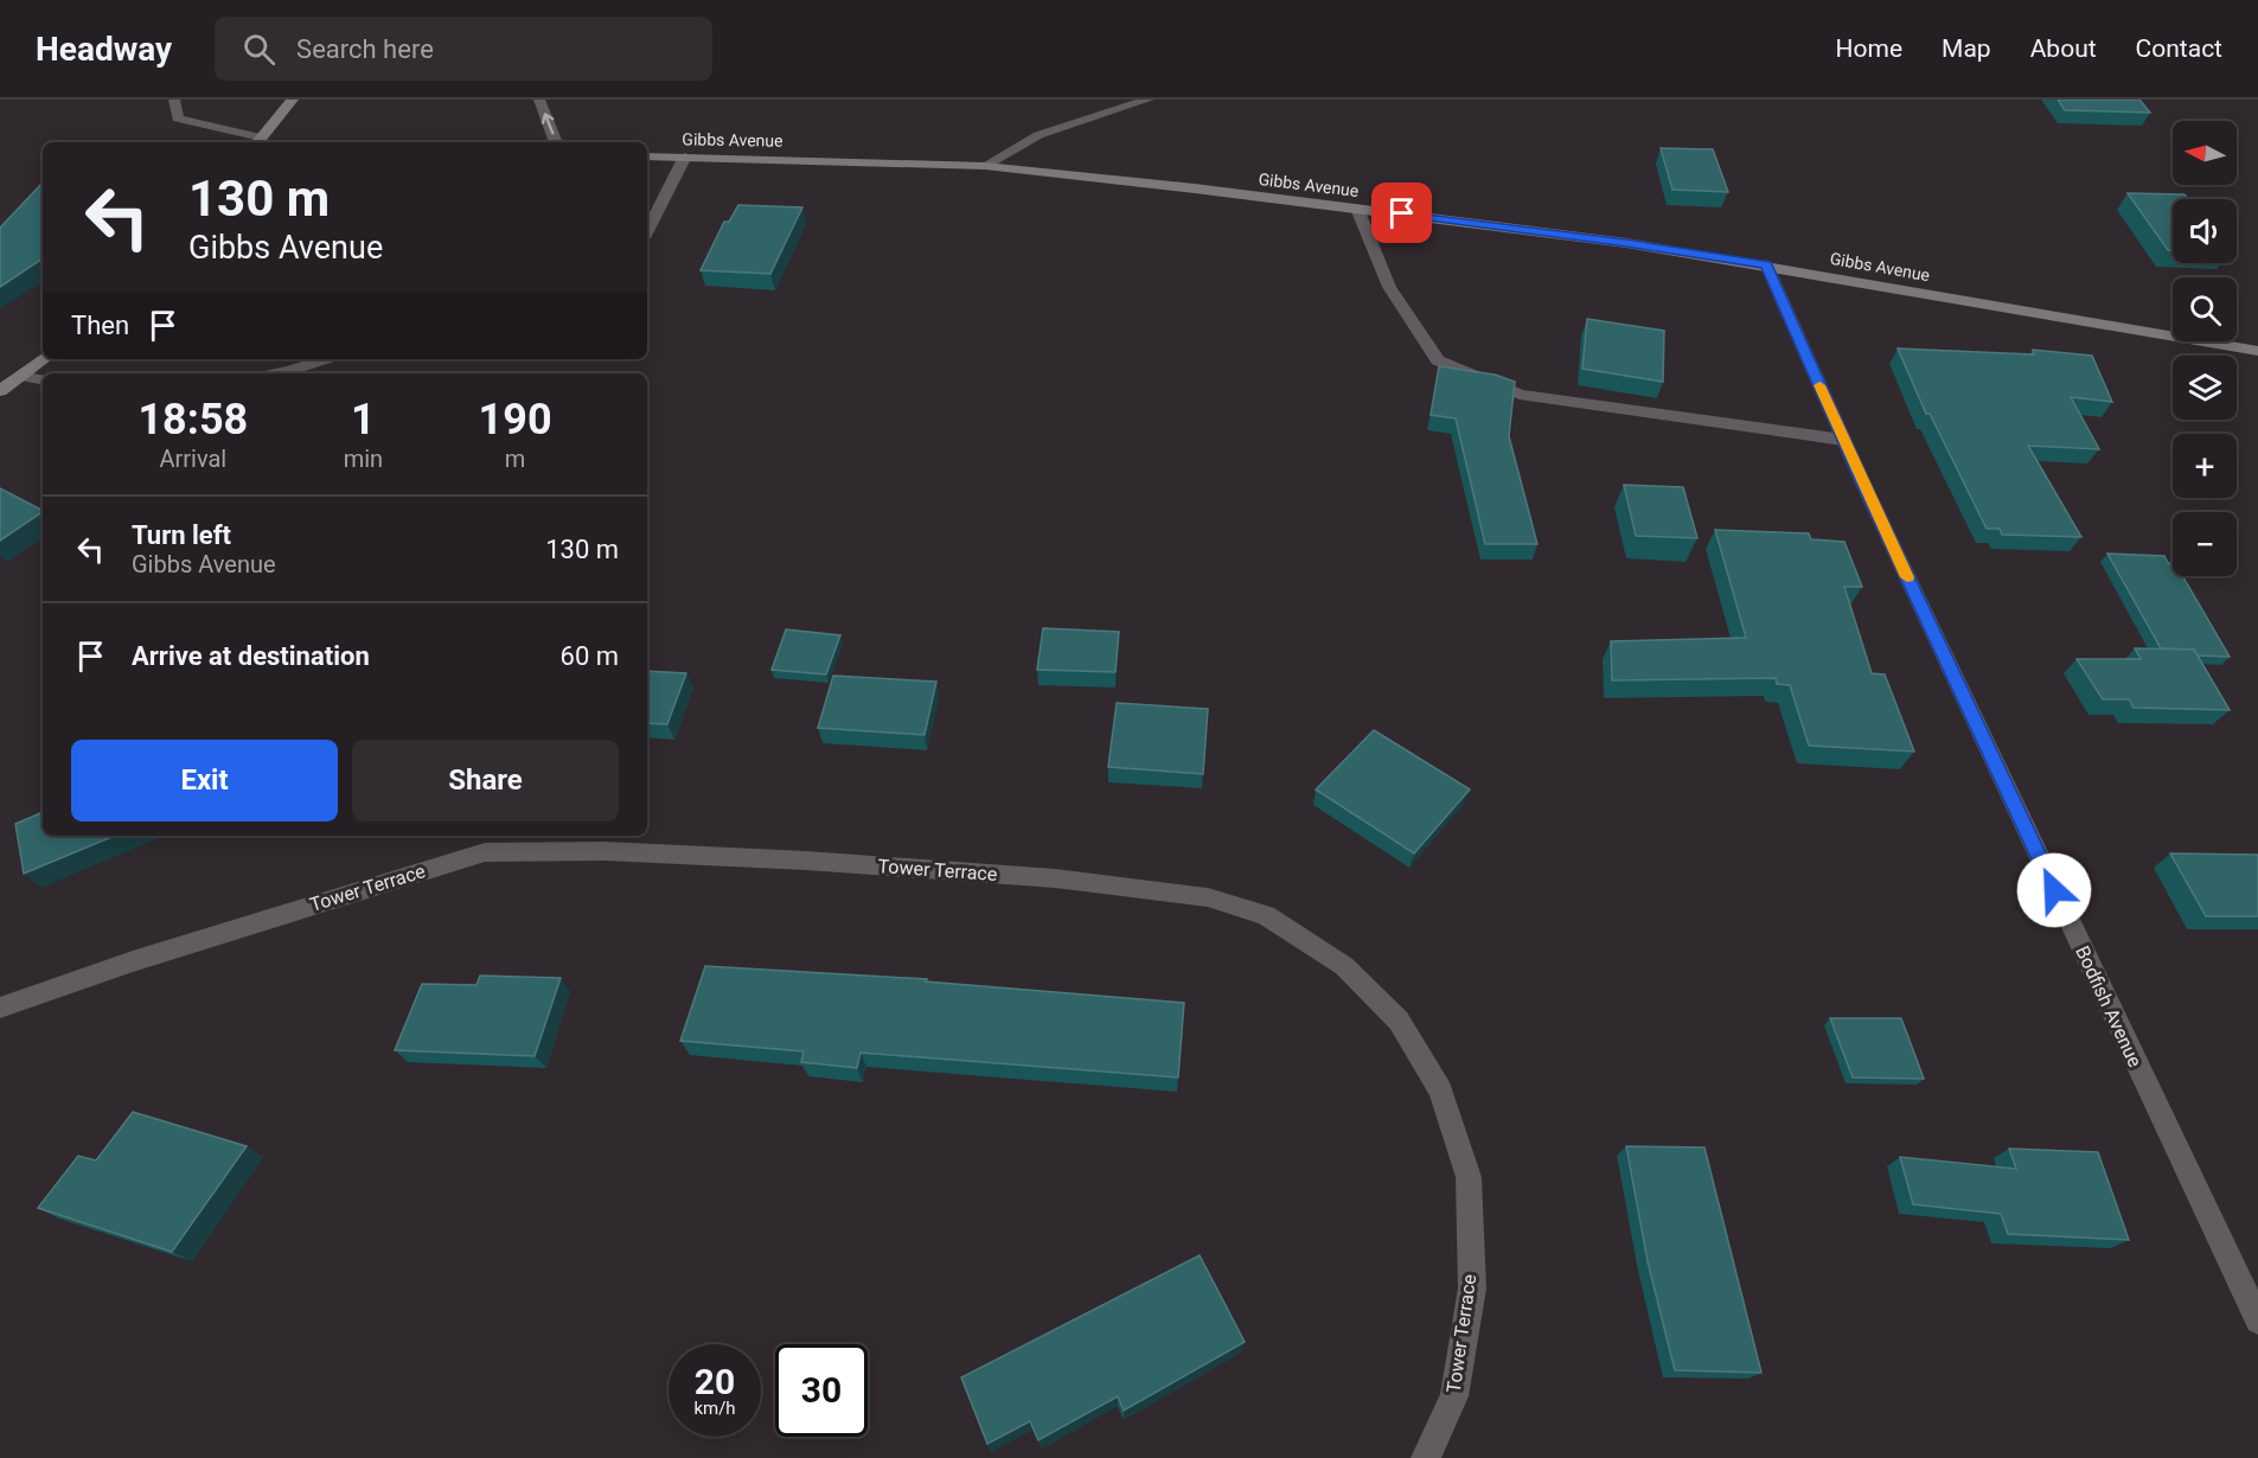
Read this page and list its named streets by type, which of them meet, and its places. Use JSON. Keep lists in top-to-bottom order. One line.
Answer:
{"streets":{"main road":["Gibbs Avenue"],"street":["Tower Terrace","Bodfish Avenue"]},"crossings":[["Gibbs Avenue","Bodfish Avenue"]],"north":"left","page":{"header":"Headway","search":"Search here","nav":["Home","Map","About","Contact"],"map_buttons":["+","−"],"turn":["130 m","Gibbs Avenue"],"then":"Then","eta":["18:58","Arrival","1","min","190","m"],"list":[{"name":"Turn left","note":"Gibbs Avenue","value":"130 m"},{"name":"Arrive at destination","value":"60 m"}],"buttons":["Exit","Share"],"speed":"20 km/h","limit":"30"}}
